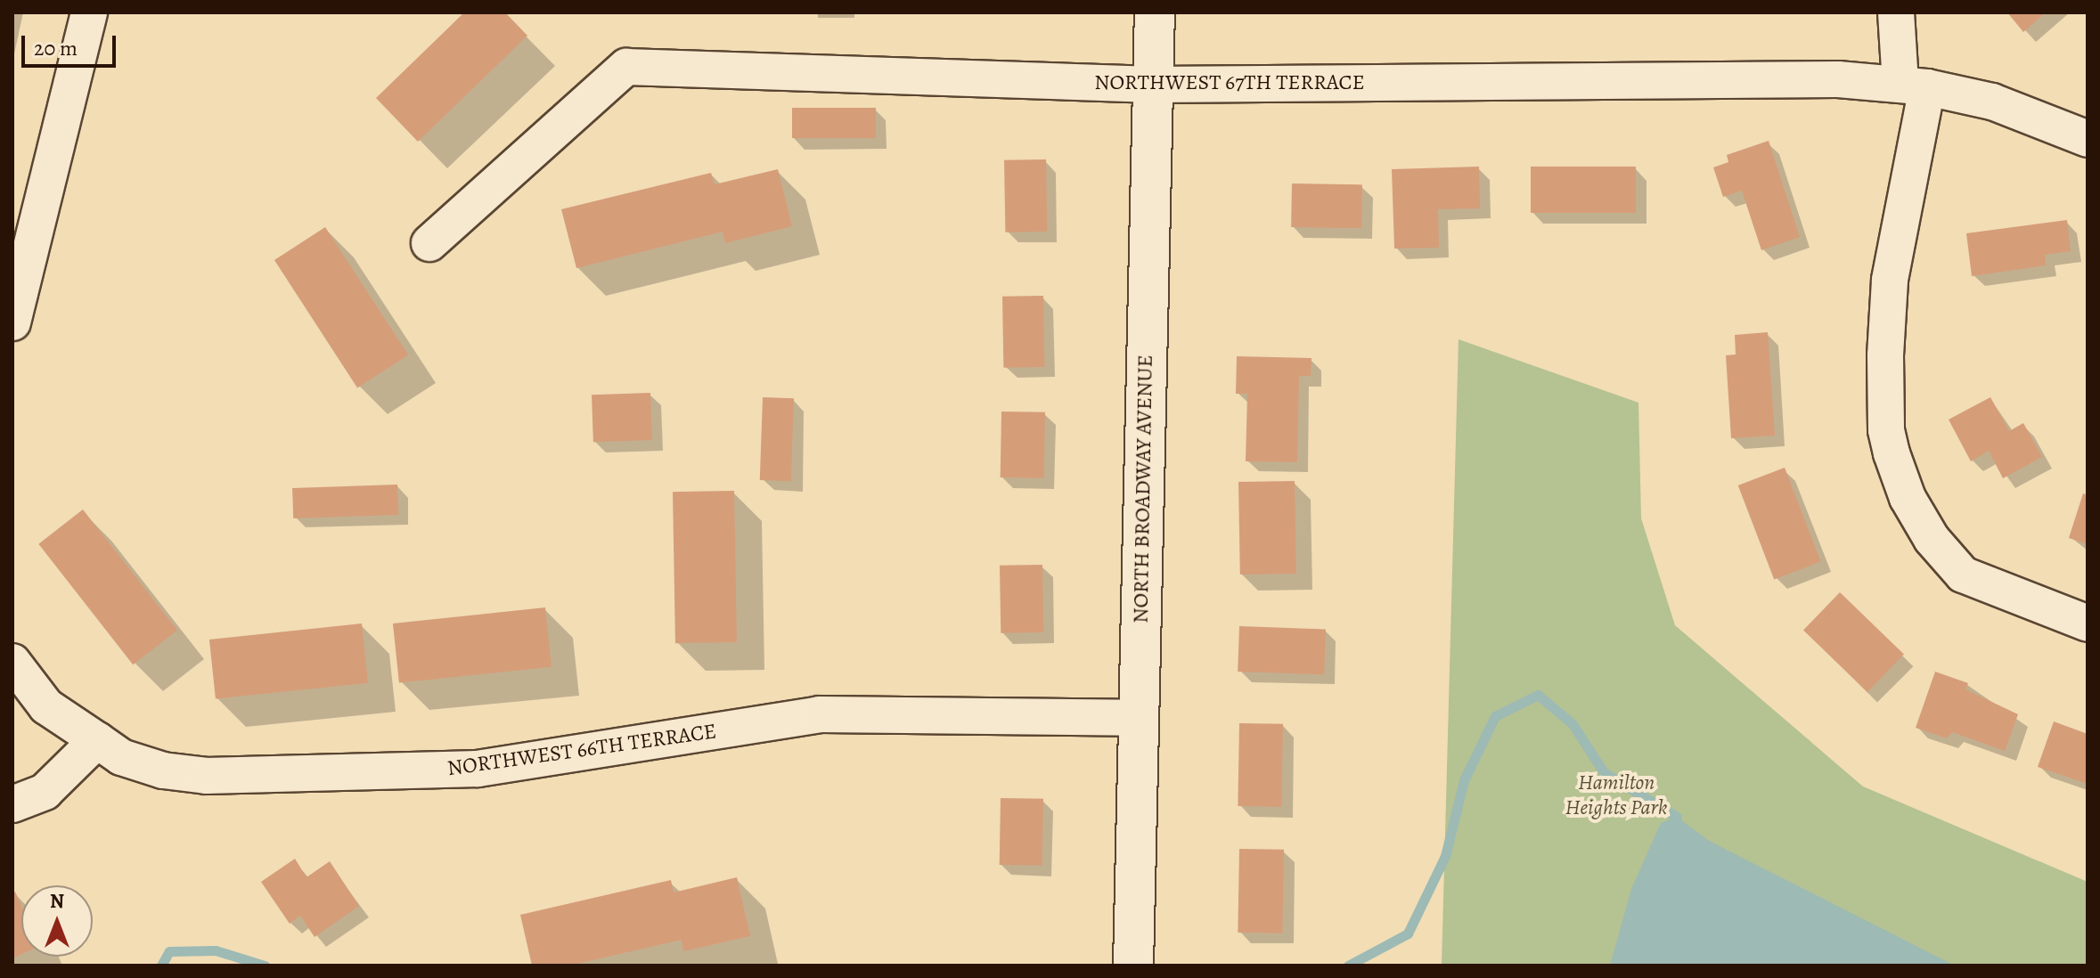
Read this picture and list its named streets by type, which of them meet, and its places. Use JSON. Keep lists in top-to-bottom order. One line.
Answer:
{"streets":{"street":["NORTHWEST 67TH TERRACE","NORTH BROADWAY AVENUE","NORTHWEST 66TH TERRACE"]},"crossings":[["NORTHWEST 67TH TERRACE","NORTH BROADWAY AVENUE"],["NORTH BROADWAY AVENUE","NORTHWEST 66TH TERRACE"]],"parks":["Hamilton Heights Park"],"scale_bar":"20 m","north":"top"}
